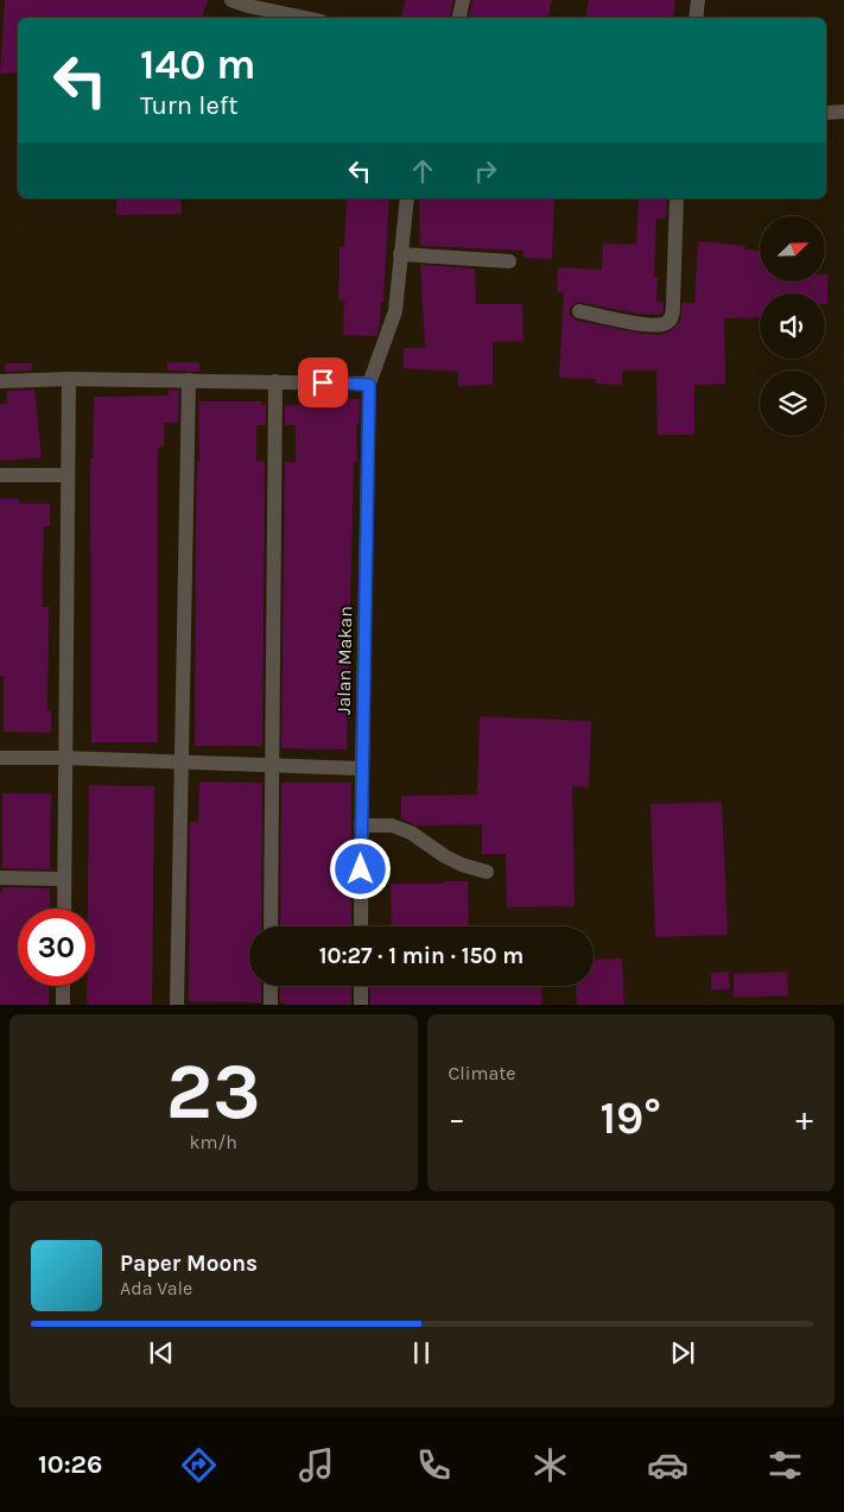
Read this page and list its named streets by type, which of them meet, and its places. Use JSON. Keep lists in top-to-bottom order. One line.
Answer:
{"streets":{"street":["Jalan Makan"]},"north":"top right","page":{"turn":["140 m","Turn left"],"limit":"30","trip":"10:27 · 1 min · 150 m","tile":[["23","km/h"],"Climate"],"heat":["−","19°","+"],"song":["Paper Moons","Ada Vale"],"tabs":"10:26"}}
